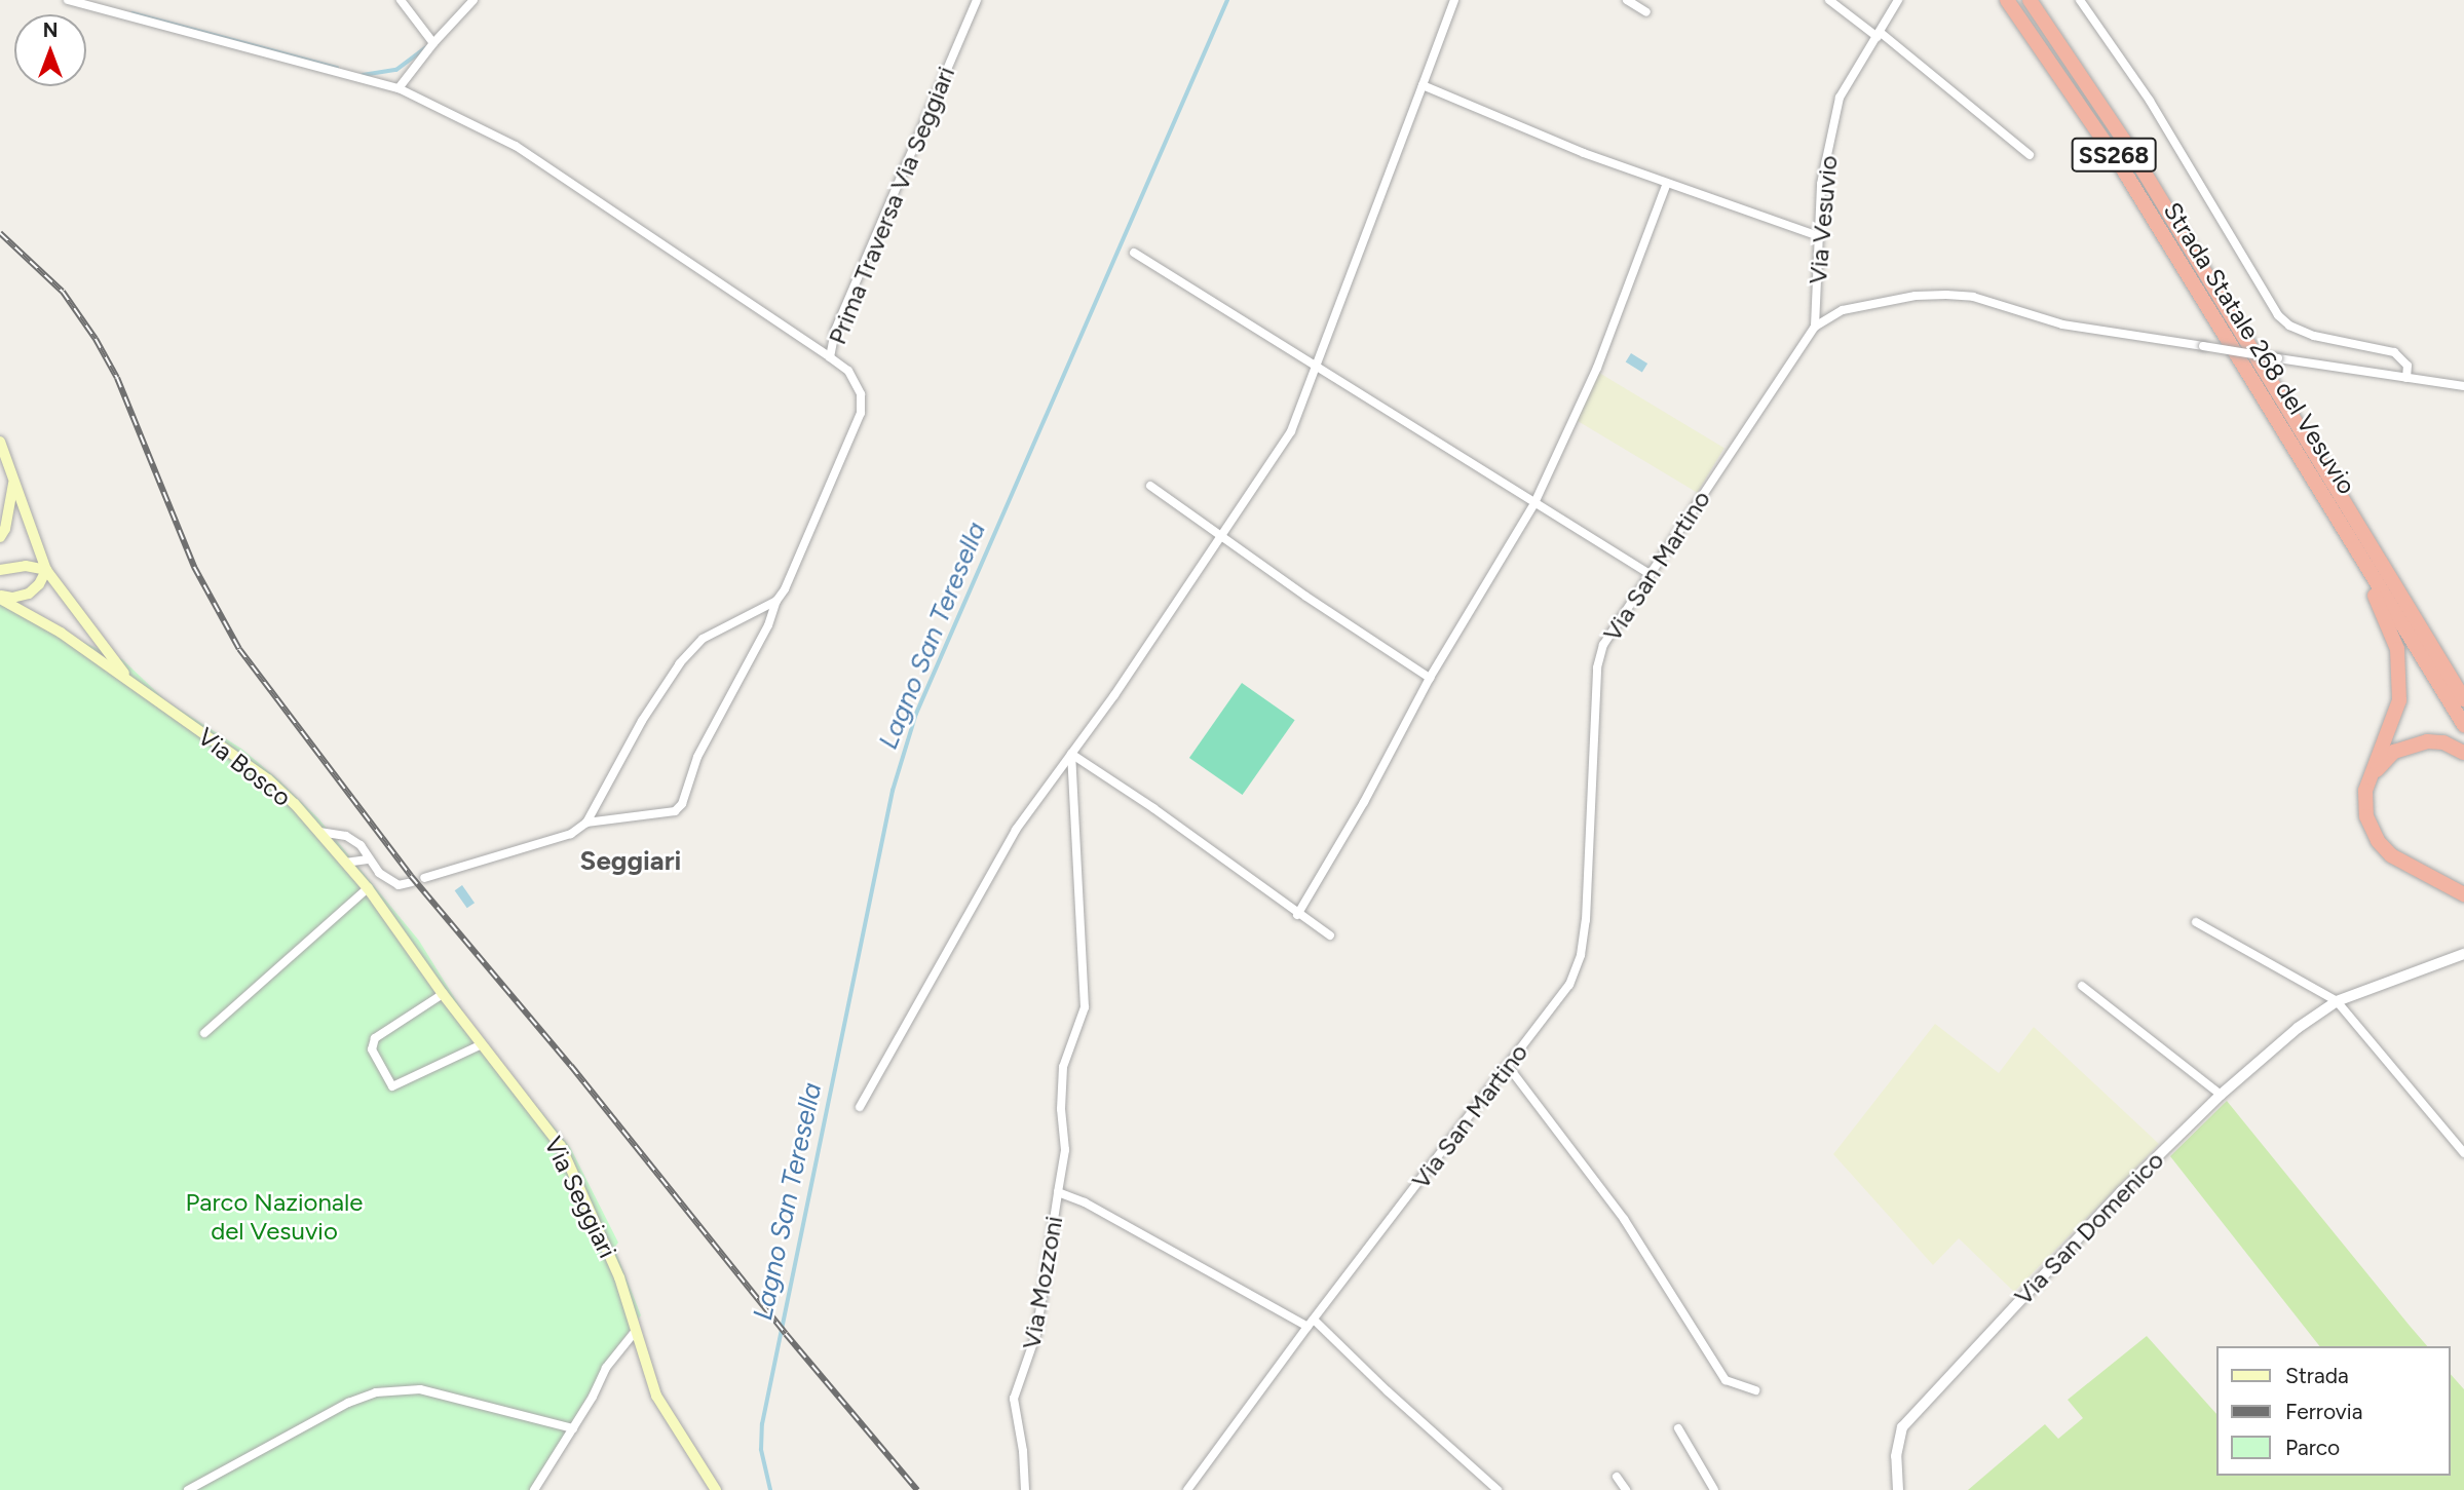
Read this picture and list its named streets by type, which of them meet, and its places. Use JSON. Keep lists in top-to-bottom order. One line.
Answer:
{"streets":{"highway":["SS268","Strada Statale 268 del Vesuvio"],"main road":["Via Bosco","Via Seggiari"],"street":["Prima Traversa Via Seggiari","Via Vesuvio","Via San Martino","Via San Domenico","Via Mozzoni"]},"crossings":[["Via Vesuvio","Via San Martino"],["Via San Martino","Via Mozzoni"],["Via Bosco","Via Seggiari"]],"districts":["Seggiari"],"water":["Lagno San Teresella"],"parks":["Parco Nazionale del Vesuvio"],"legend":["Strada","Ferrovia","Parco"],"north":"top"}
